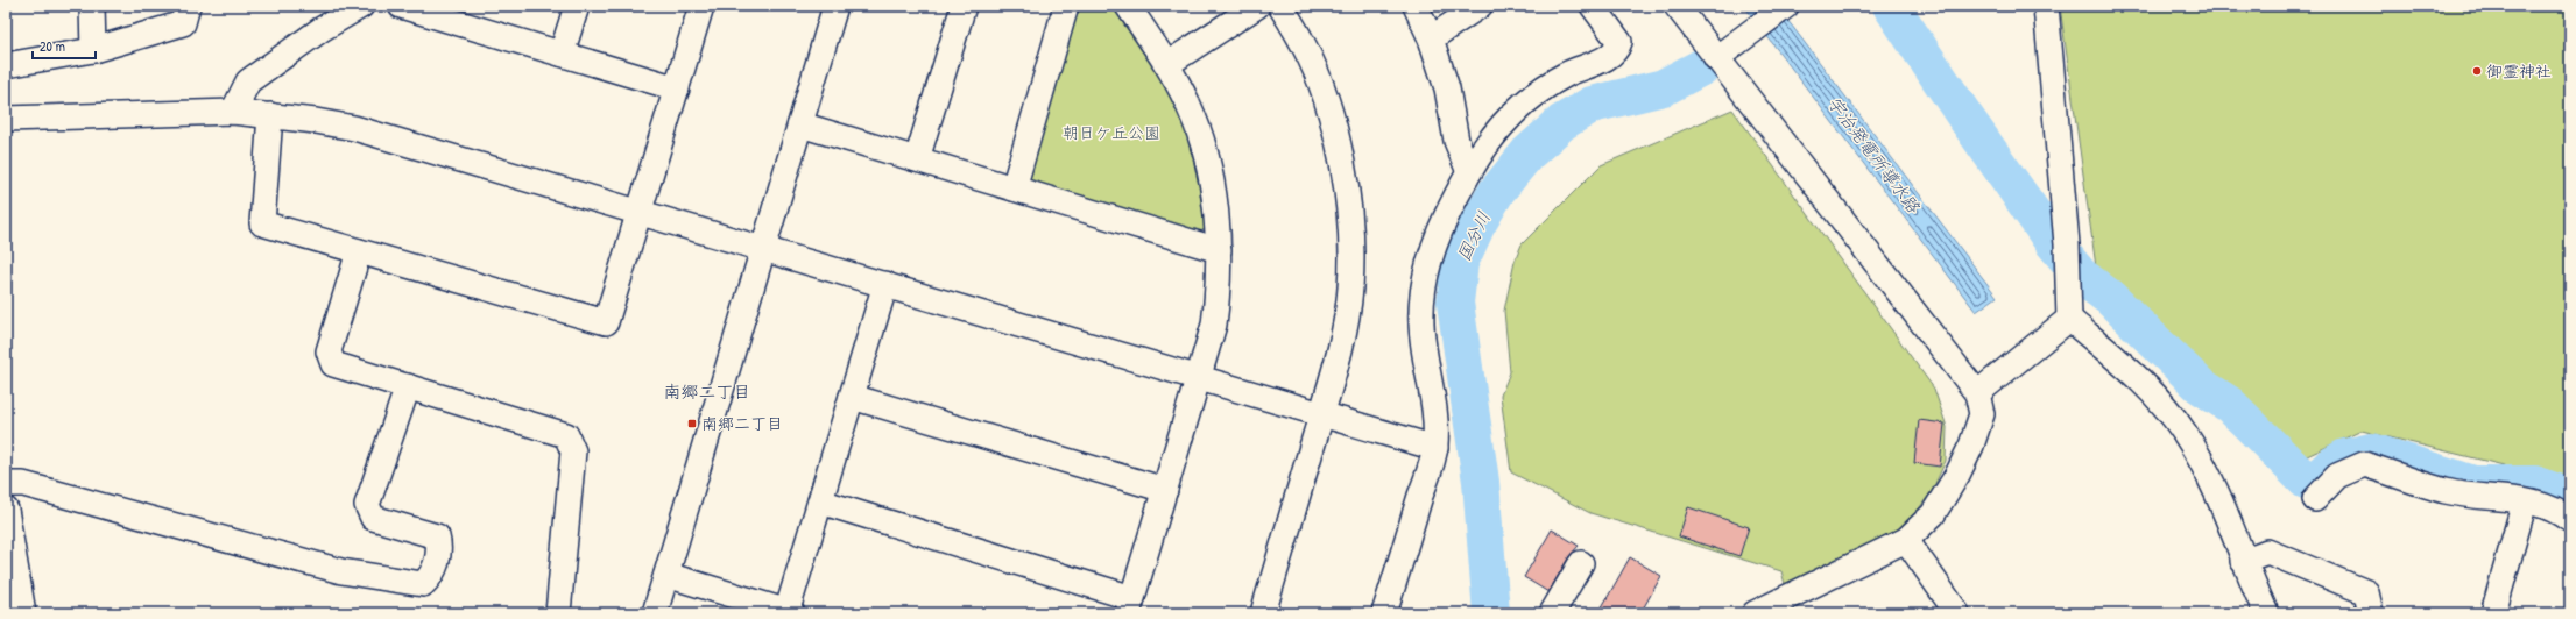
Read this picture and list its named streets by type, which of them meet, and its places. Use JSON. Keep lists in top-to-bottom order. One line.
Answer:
{"districts":["南郷二丁目"],"water":["宇治発電所導水路","国分川"],"parks":["朝日ケ丘公園"],"places":{"other":["御霊神社"],"transit":["南郷二丁目"]},"scale_bar":"20 m"}
